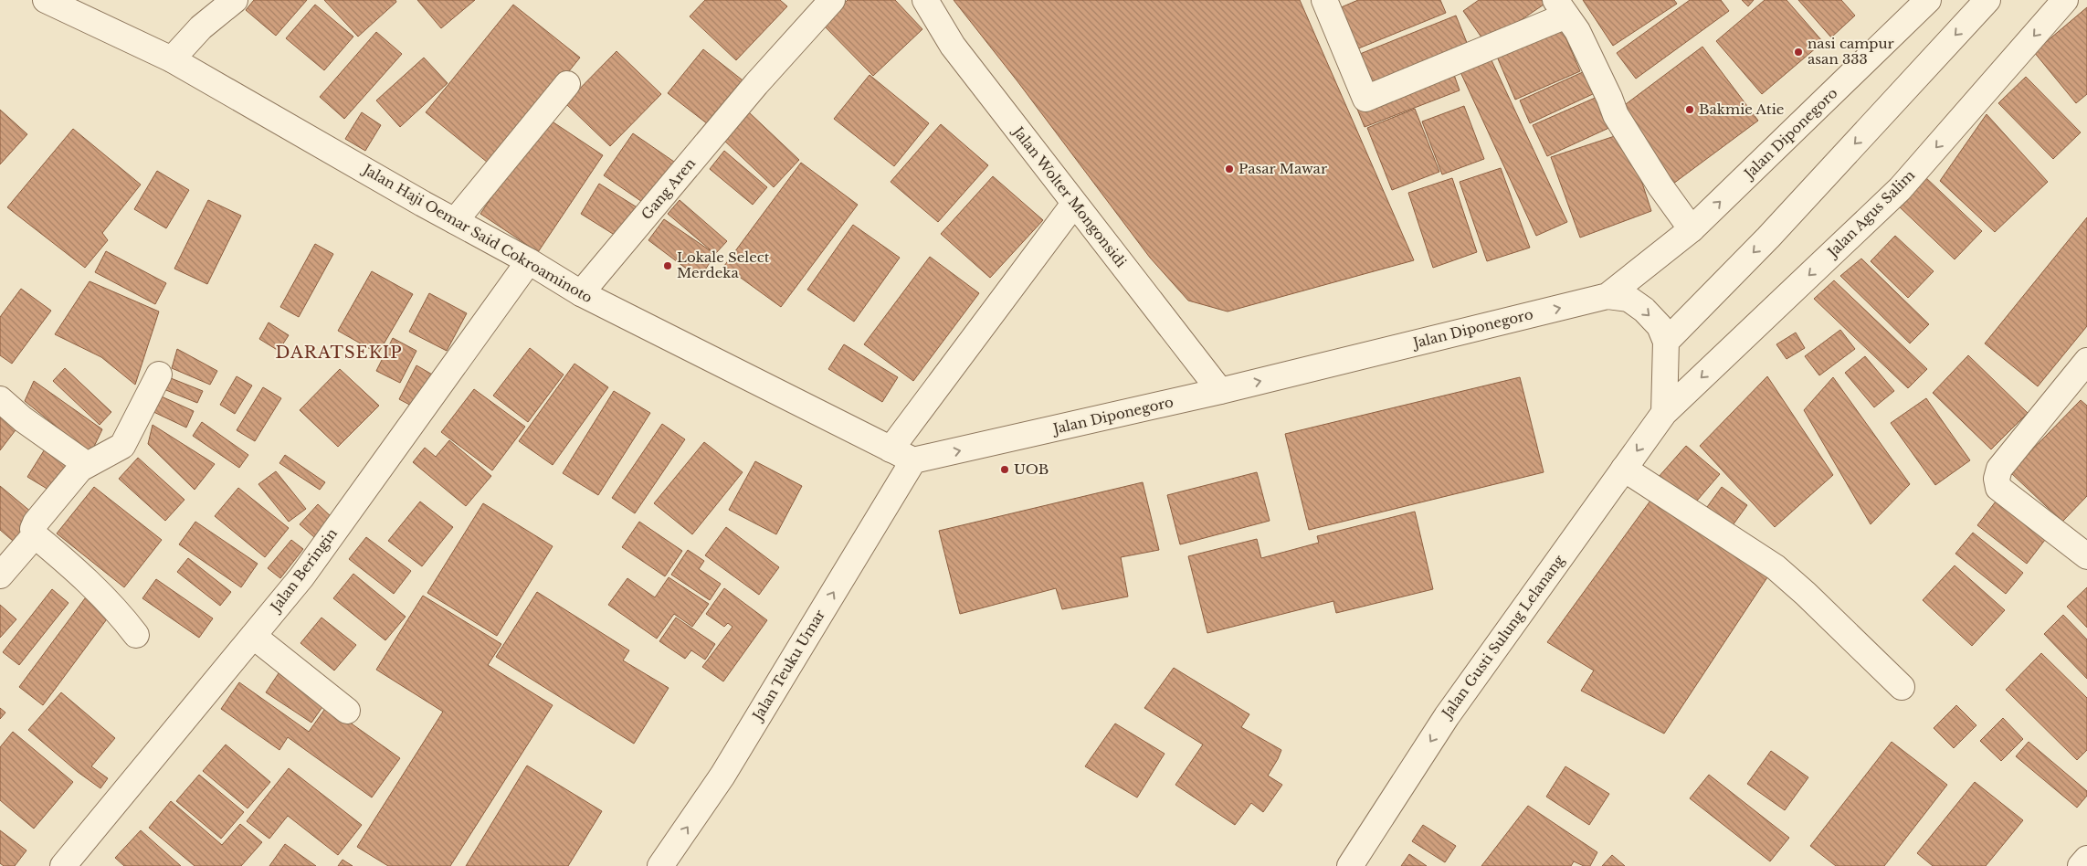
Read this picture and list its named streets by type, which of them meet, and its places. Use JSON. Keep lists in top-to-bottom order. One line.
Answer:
{"streets":{"street":["Jalan Diponegoro","Gang Aren","Jalan Wolter Mongonsidi","Jalan Agus Salim","Jalan Haji Oemar Said Cokroaminoto","Jalan Beringin","Jalan Gusti Sulung Lelanang","Jalan Teuku Umar"]},"crossings":[["Jalan Diponegoro","Jalan Wolter Mongonsidi"],["Jalan Diponegoro","Jalan Haji Oemar Said Cokroaminoto"],["Jalan Diponegoro","Jalan Teuku Umar"],["Gang Aren","Jalan Haji Oemar Said Cokroaminoto"],["Jalan Agus Salim","Jalan Gusti Sulung Lelanang"],["Jalan Haji Oemar Said Cokroaminoto","Jalan Beringin"],["Jalan Haji Oemar Said Cokroaminoto","Jalan Teuku Umar"]],"one_way":["Jalan Gusti Sulung Lelanang","Jalan Teuku Umar"],"districts":["DARATSEKIP"],"places":["nasi campur asan 333","Bakmie Atie","Pasar Mawar","Lokale Select Merdeka","UOB"]}
